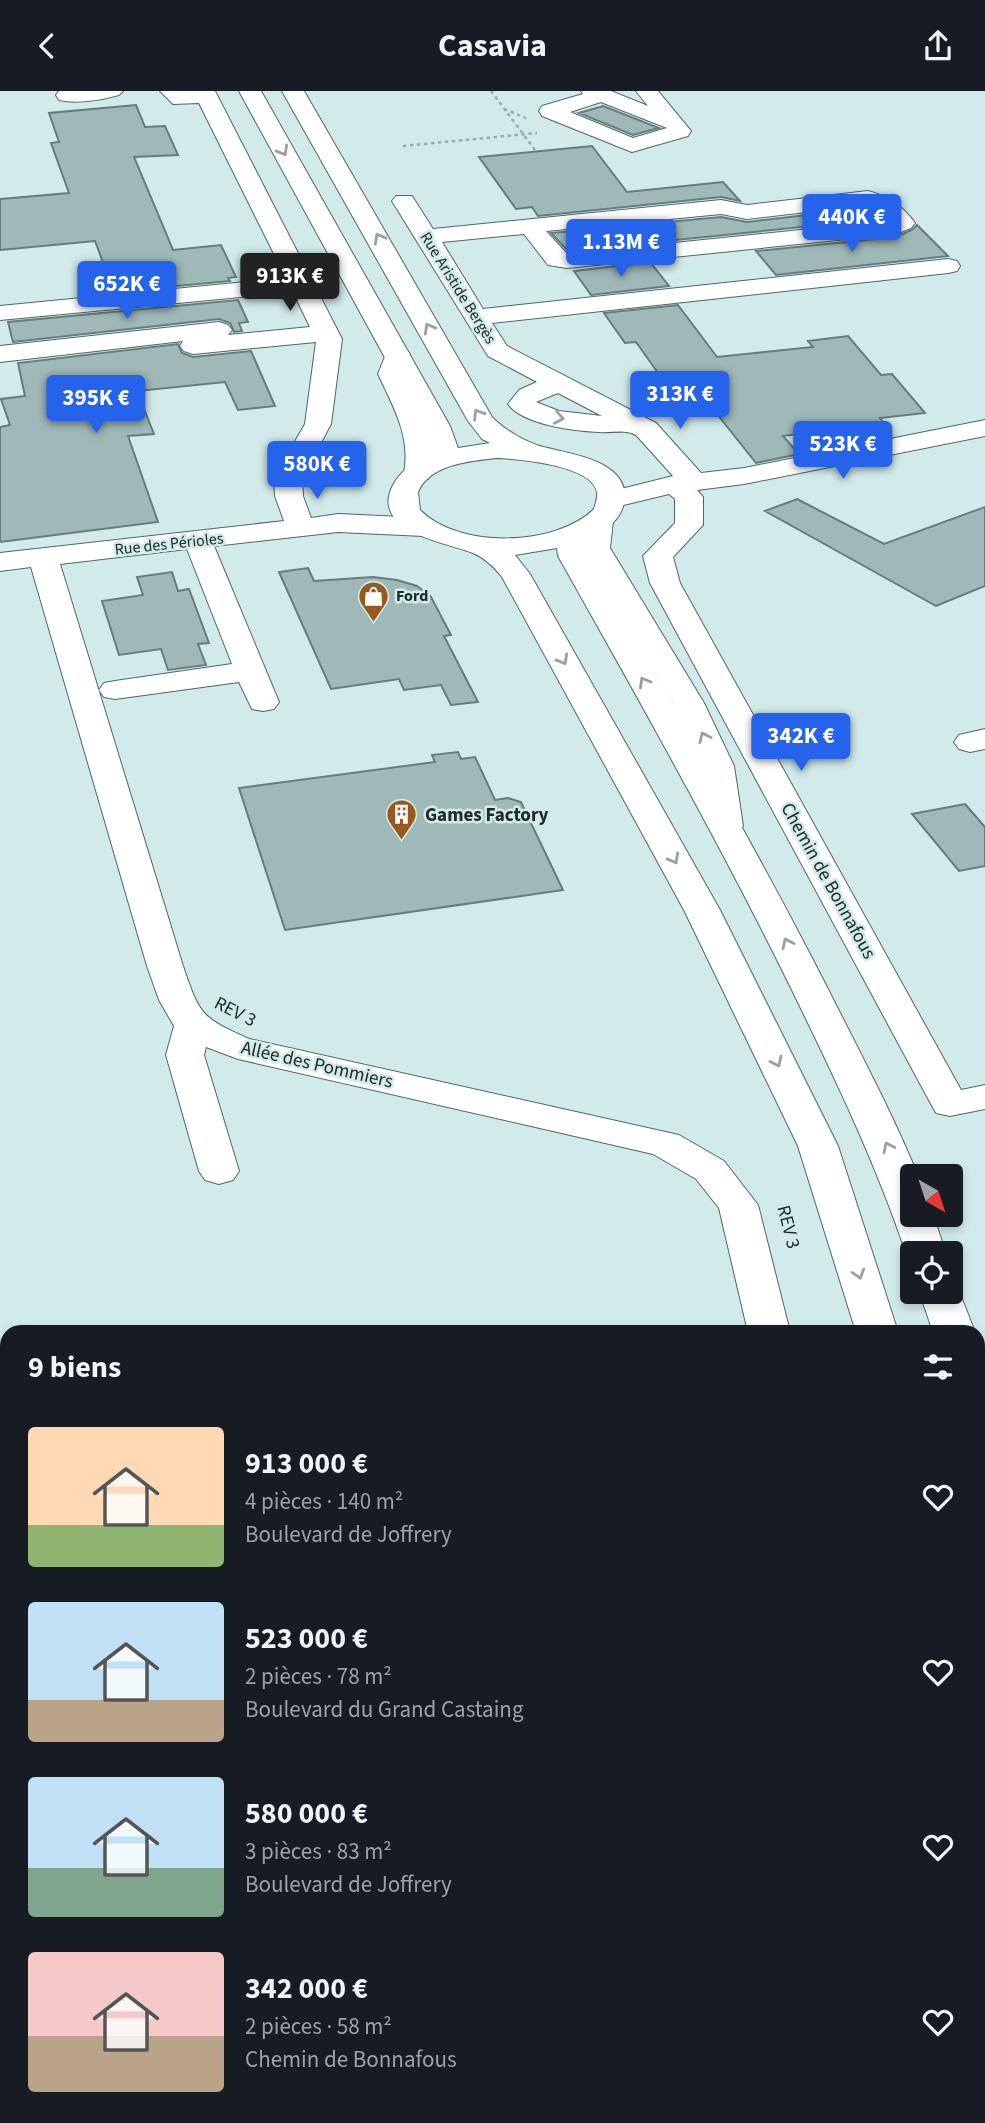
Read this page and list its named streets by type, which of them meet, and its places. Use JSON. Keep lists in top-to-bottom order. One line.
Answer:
{"streets":{"street":["Rue Aristide Bergès","Rue des Périoles","Chemin de Bonnafous","Allée des Pommiers"]},"crossings":[["Rue Aristide Bergès","Chemin de Bonnafous"]],"places":{"shop":["Ford"],"building":["Games Factory"]},"north":"bottom right","page":{"header":"Casavia","price":["440K €","1.13M €","913K €","652K €","313K €","395K €","523K €","580K €","342K €"],"heading":"9 biens","list":[{"name":"913 000 €","note":"4 pièces · 140 m² · Boulevard de Joffrery"},{"name":"523 000 €","note":"2 pièces · 78 m² · Boulevard du Grand Castaing"},{"name":"580 000 €","note":"3 pièces · 83 m² · Boulevard de Joffrery"},{"name":"342 000 €","note":"2 pièces · 58 m² · Chemin de Bonnafous"}]}}
